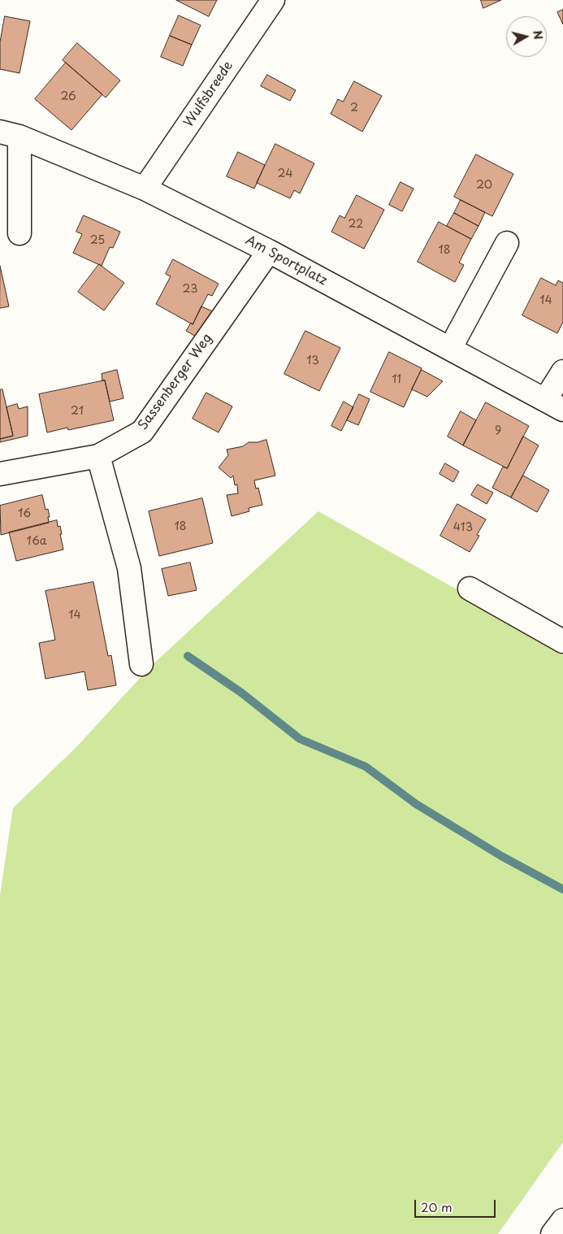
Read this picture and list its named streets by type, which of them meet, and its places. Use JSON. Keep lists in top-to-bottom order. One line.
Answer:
{"streets":{"street":["Wulfsbreede","Am Sportplatz","Sassenberger Weg"]},"crossings":[["Wulfsbreede","Am Sportplatz"],["Am Sportplatz","Sassenberger Weg"]],"house_numbers":["26","2","24","20","22","25","18","23","14","13","11","21","9","16","18","413","16a","14"],"scale_bar":"20 m","north":"right"}
